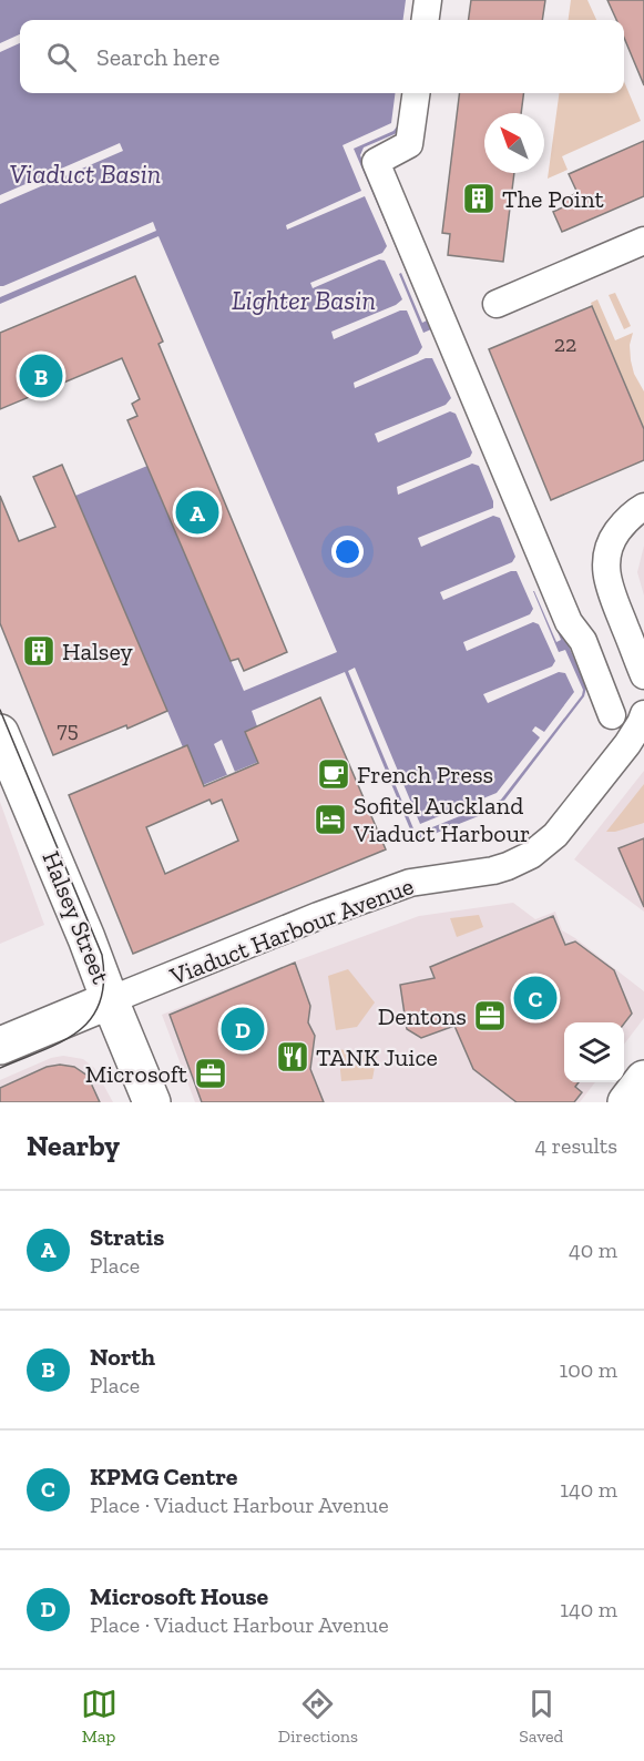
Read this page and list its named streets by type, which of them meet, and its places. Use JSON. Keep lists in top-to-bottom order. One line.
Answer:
{"streets":{"main road":["Halsey Street"],"street":["Viaduct Harbour Avenue"]},"crossings":[["Halsey Street","Viaduct Harbour Avenue"]],"water":["Viaduct Basin","Lighter Basin"],"places":{"building":["The Point","Halsey"],"cafe":["French Press"],"hotel":["Sofitel Auckland Viaduct Harbour"],"office":["Dentons","Microsoft"],"restaurant":["TANK Juice"]},"house_numbers":["22","75"],"north":"top left","page":{"search":"Search here","pins":["B","A","C","D"],"heading":["Nearby","4 results"],"list":[{"mark":"A","name":"Stratis","note":"Place","value":"40 m"},{"mark":"B","name":"North","note":"Place","value":"100 m"},{"mark":"C","name":"KPMG Centre","note":"Place · Viaduct Harbour Avenue","value":"140 m"},{"mark":"D","name":"Microsoft House","note":"Place · Viaduct Harbour Avenue","value":"140 m"}],"nav":["Map","Directions","Saved"]}}
